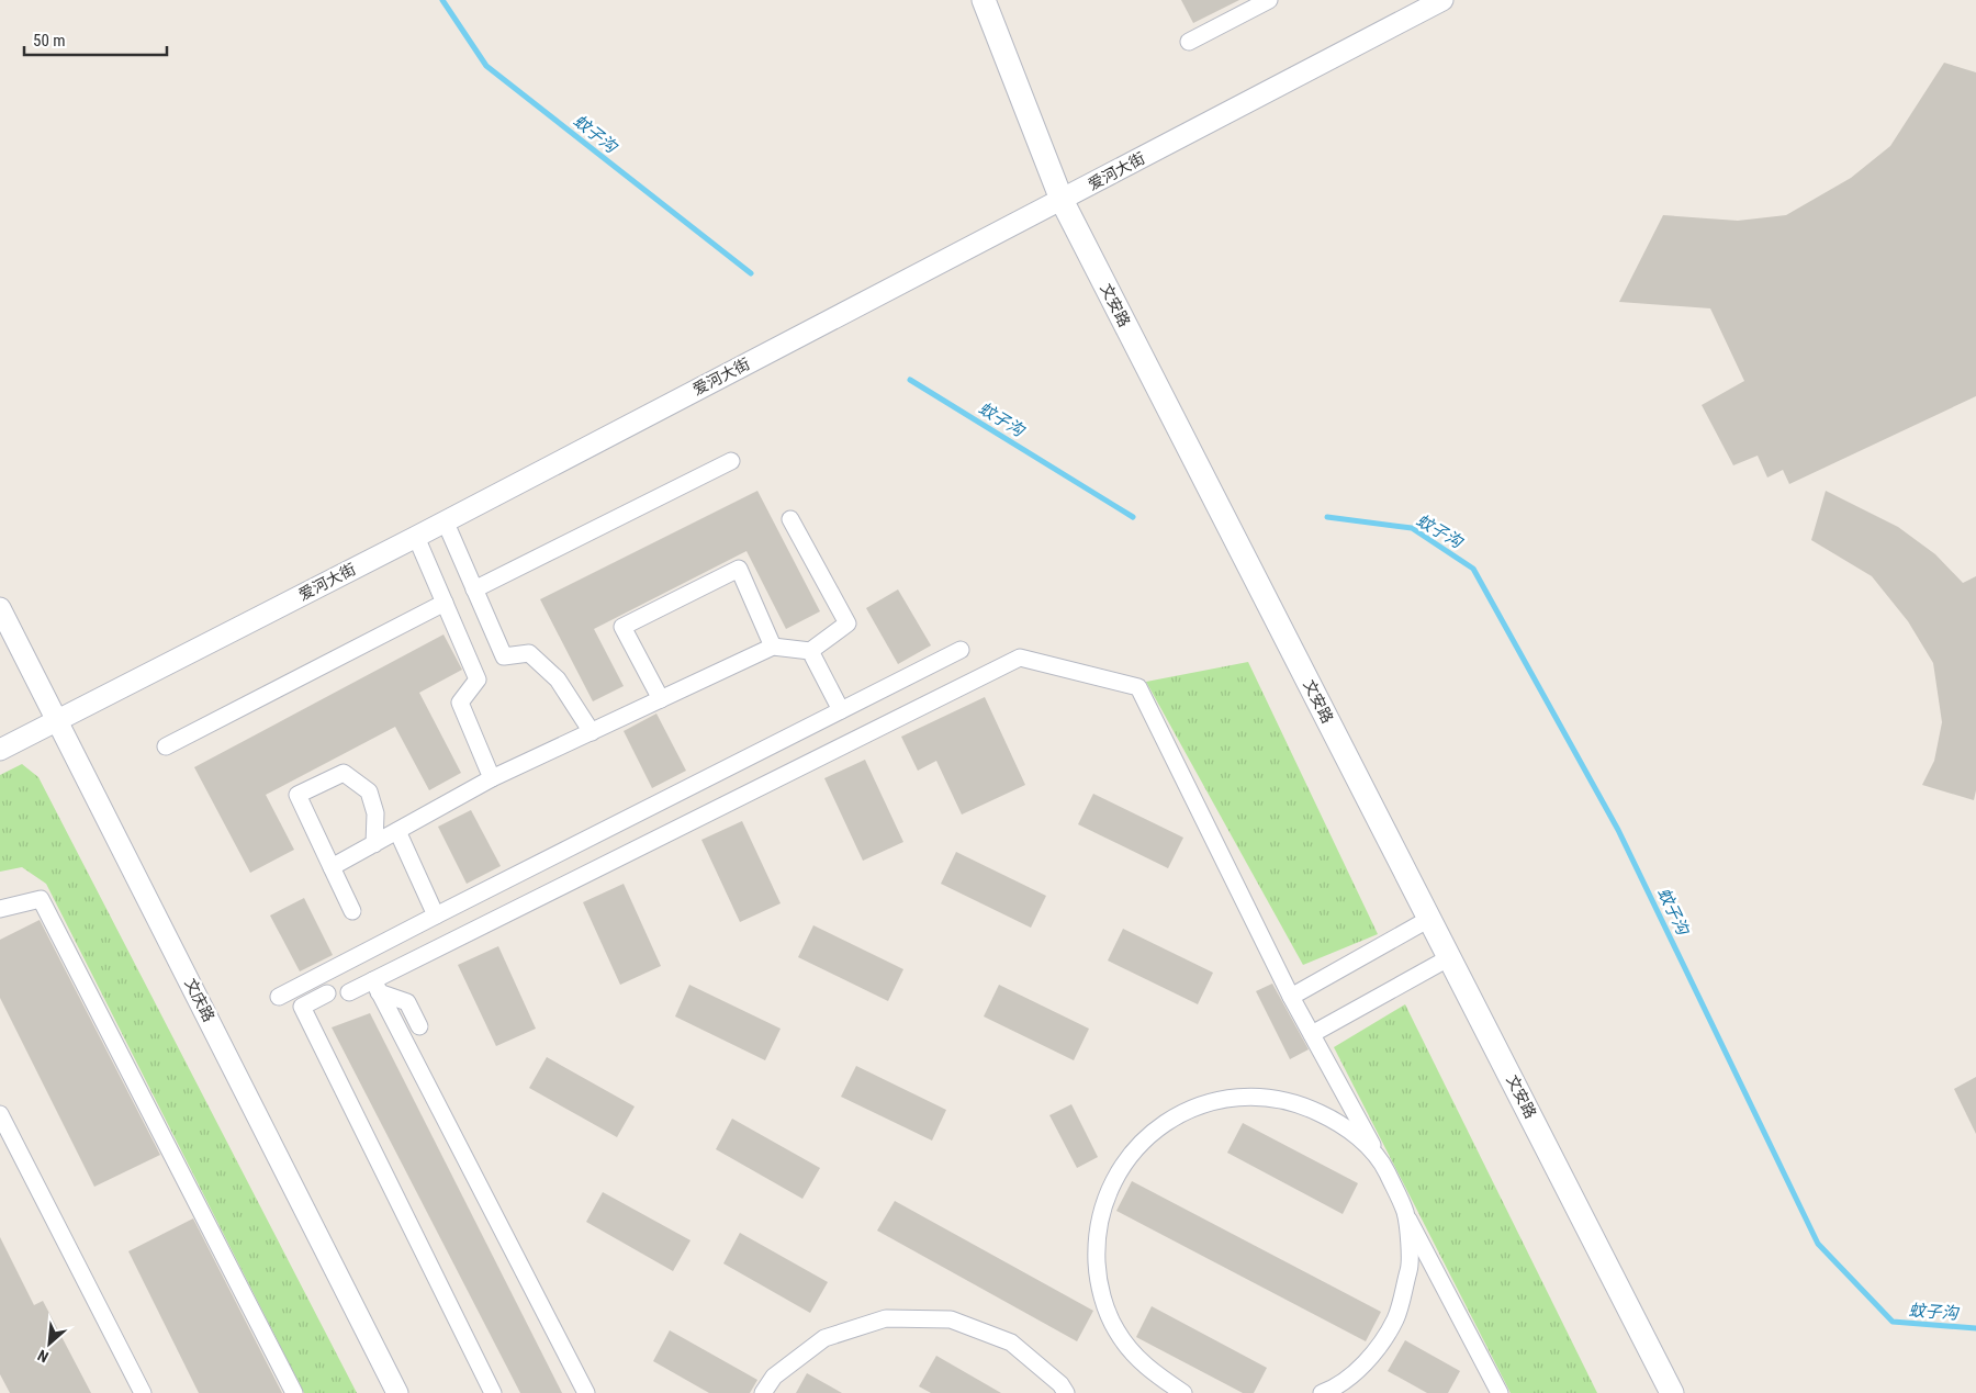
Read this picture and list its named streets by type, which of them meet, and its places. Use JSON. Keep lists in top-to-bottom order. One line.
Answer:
{"streets":{"main road":["文安路"],"street":["爱河大街","文庆路"]},"crossings":[["爱河大街","文安路"],["爱河大街","文庆路"]],"water":["蚊子沟"],"scale_bar":"50 m","north":"bottom left"}
